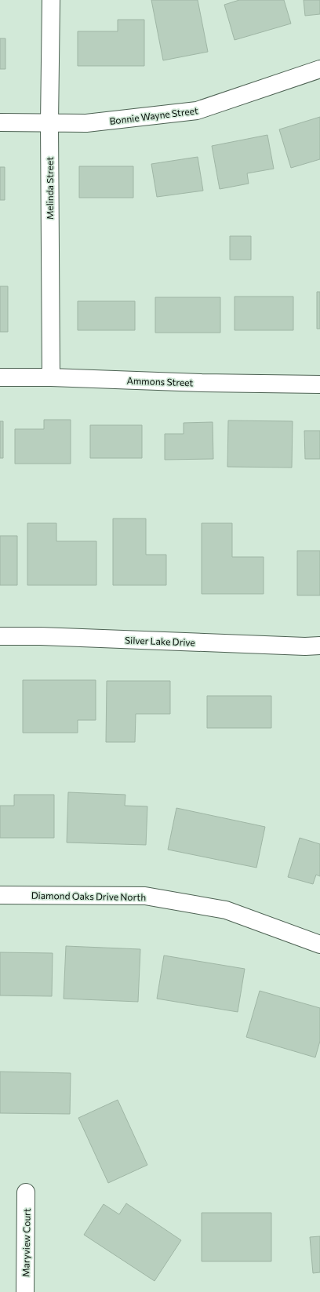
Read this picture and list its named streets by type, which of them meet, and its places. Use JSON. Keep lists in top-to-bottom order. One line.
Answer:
{"streets":{"street":["Bonnie Wayne Street","Melinda Street","Ammons Street","Silver Lake Drive","Diamond Oaks Drive North","Maryview Court"]},"crossings":[["Bonnie Wayne Street","Melinda Street"],["Melinda Street","Ammons Street"]]}
